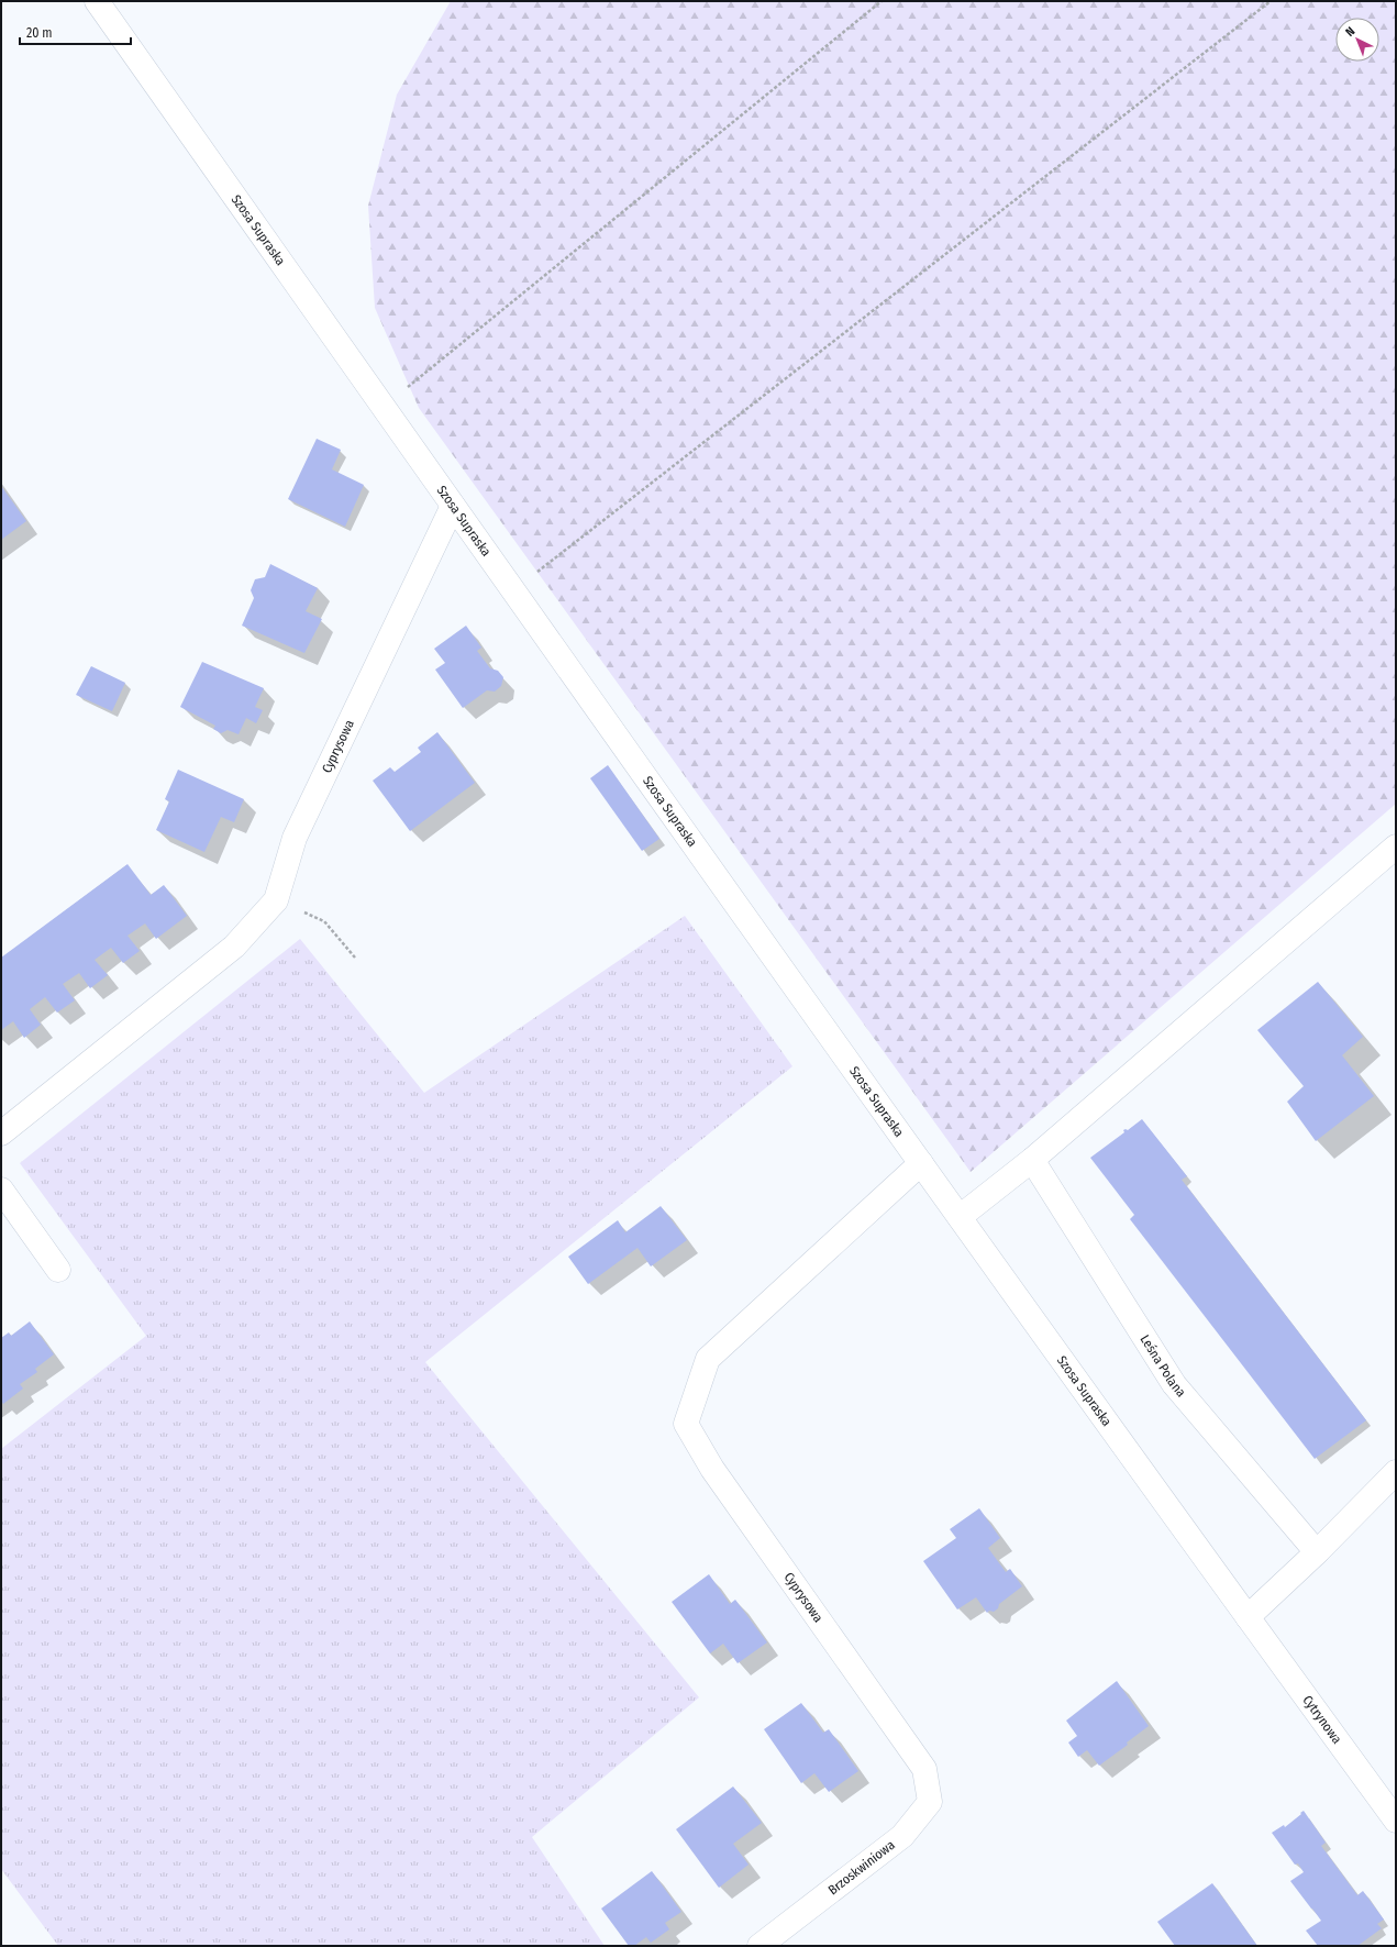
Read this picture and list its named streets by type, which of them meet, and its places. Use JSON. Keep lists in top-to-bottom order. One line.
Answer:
{"streets":{"street":["Szosa Supraska","Cyprysowa","Leśna Polana","Cytrynowa","Brzoskwiniowa"]},"crossings":[["Szosa Supraska","Cyprysowa"],["Szosa Supraska","Cytrynowa"],["Cyprysowa","Brzoskwiniowa"]],"scale_bar":"20 m","north":"top left"}
